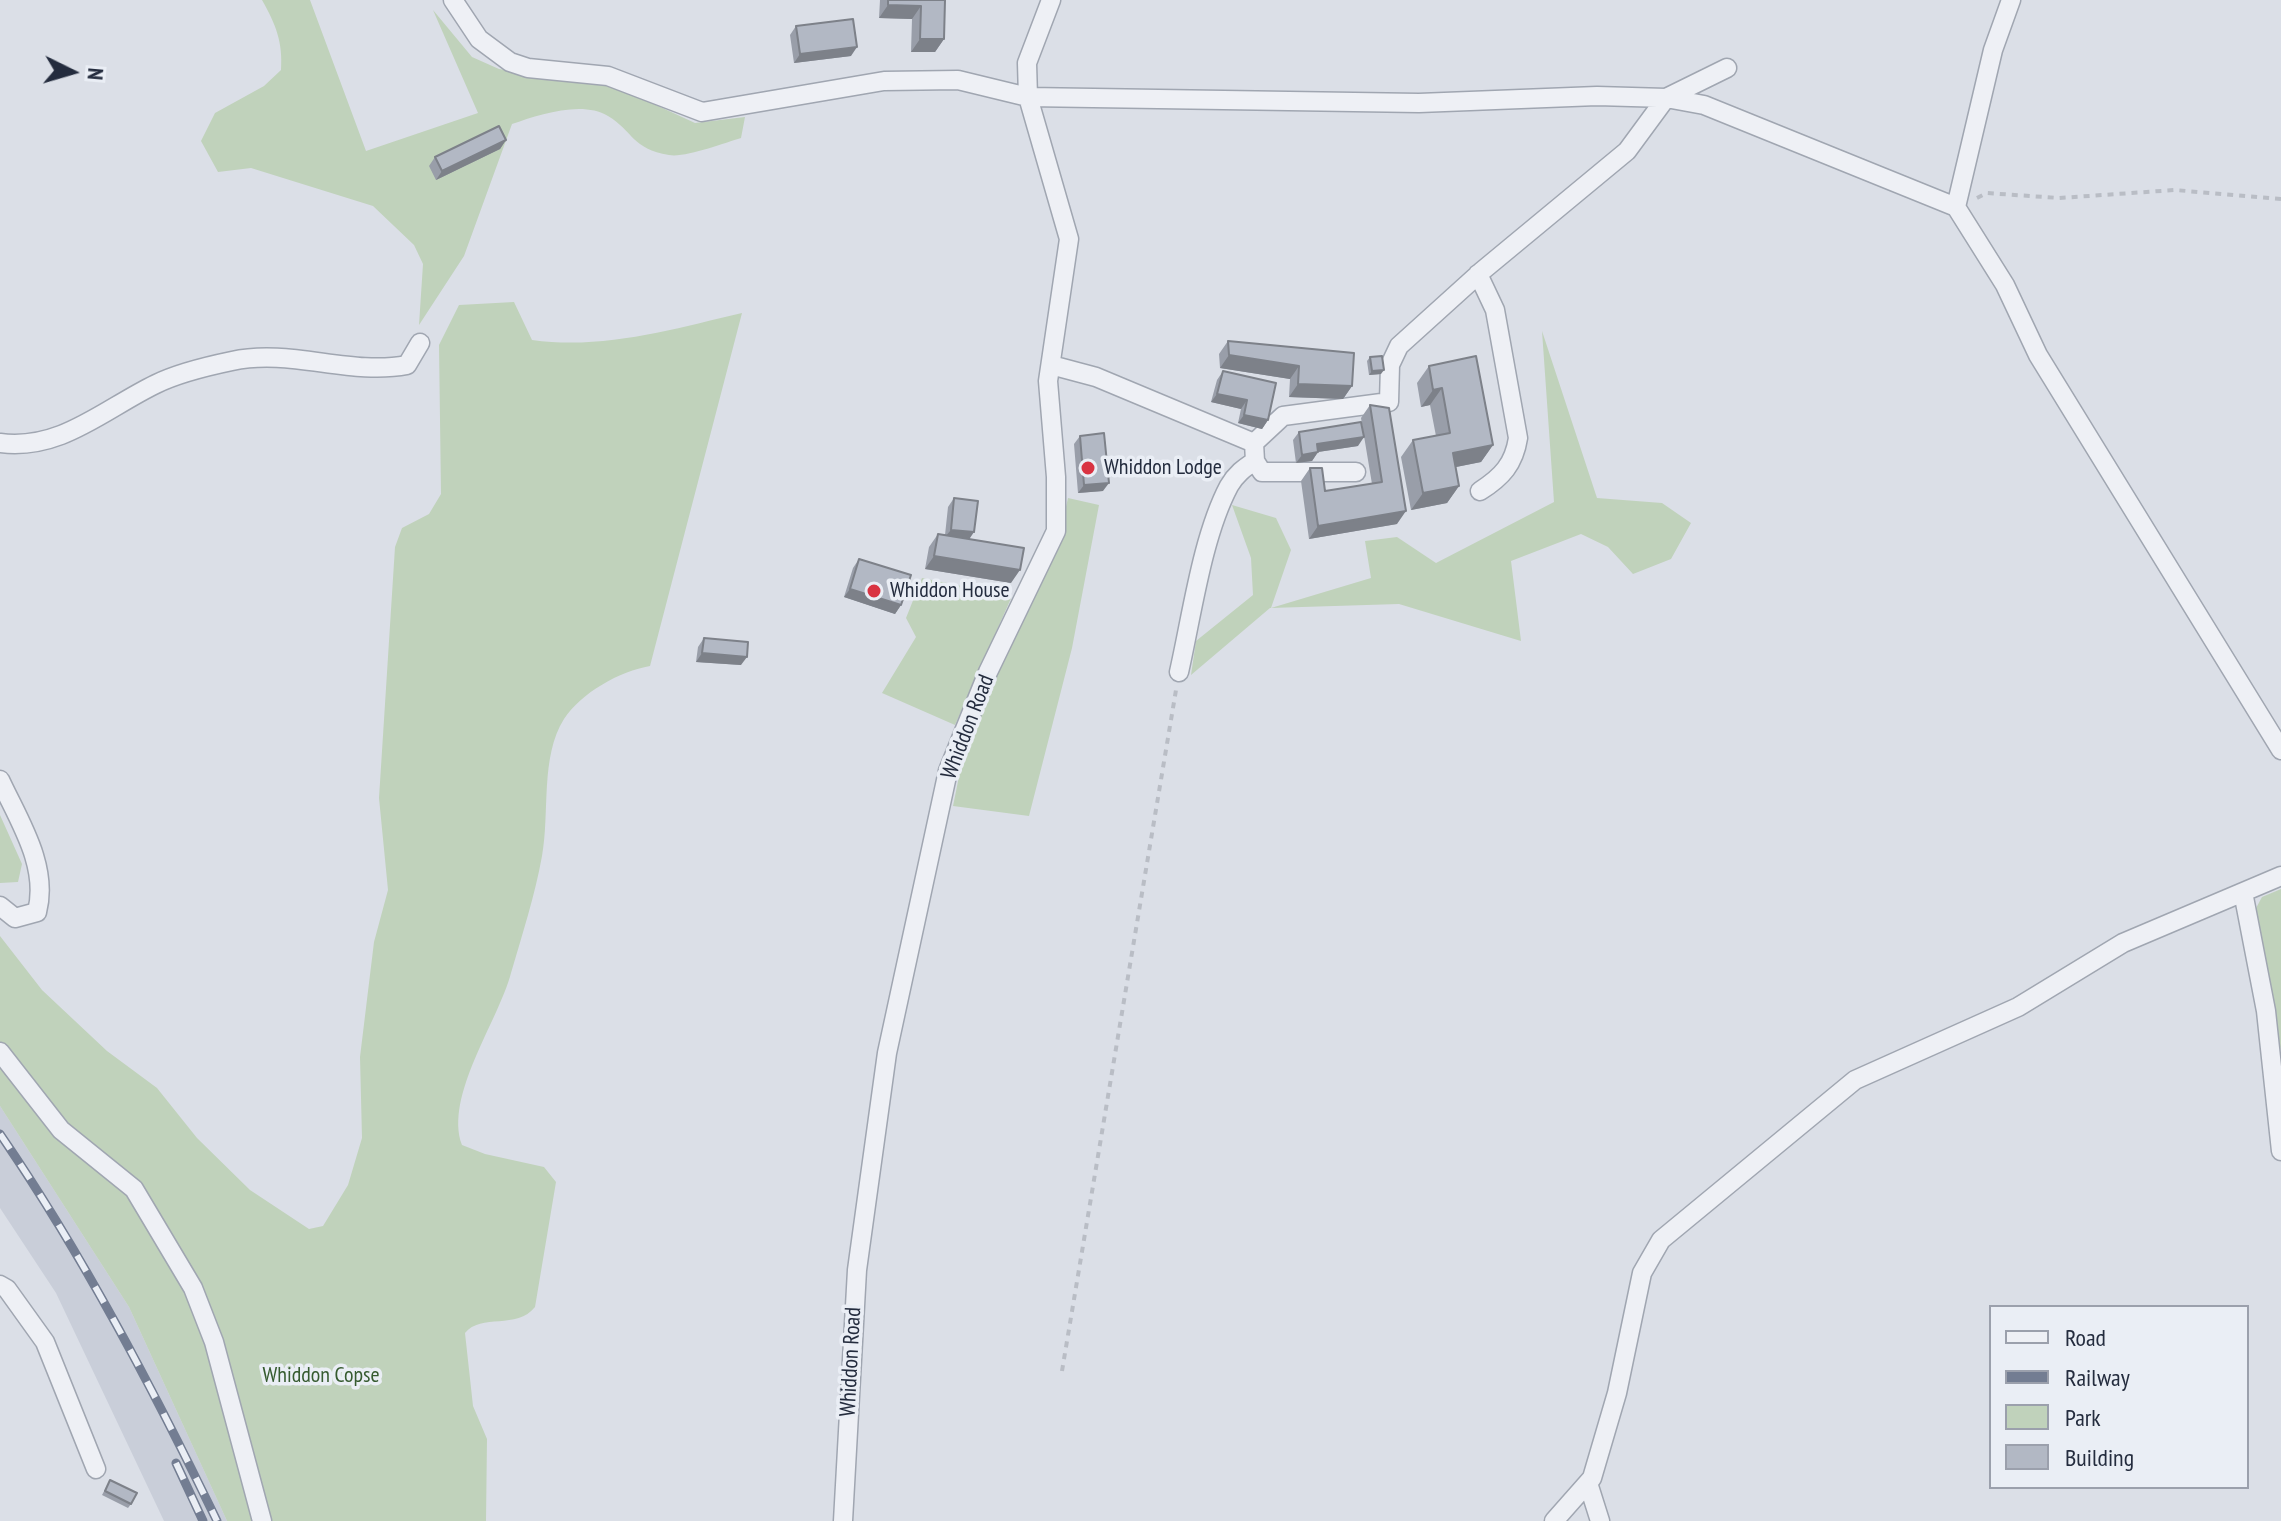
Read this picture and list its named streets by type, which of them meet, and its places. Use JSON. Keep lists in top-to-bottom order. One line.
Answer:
{"streets":{"street":["Whiddon Road"]},"parks":["Whiddon Copse"],"places":["Whiddon Lodge","Whiddon House"],"legend":["Road","Railway","Park","Building"],"north":"right"}
